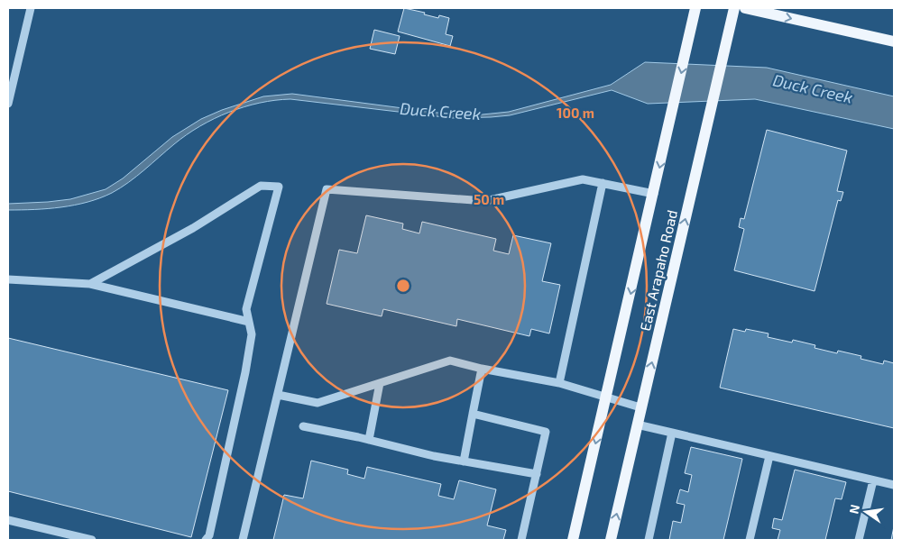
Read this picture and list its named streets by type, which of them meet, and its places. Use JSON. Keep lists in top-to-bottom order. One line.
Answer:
{"streets":{"main road":["East Arapaho Road"]},"water":["Duck Creek"],"north":"left","rings":["100 m","50 m"]}
